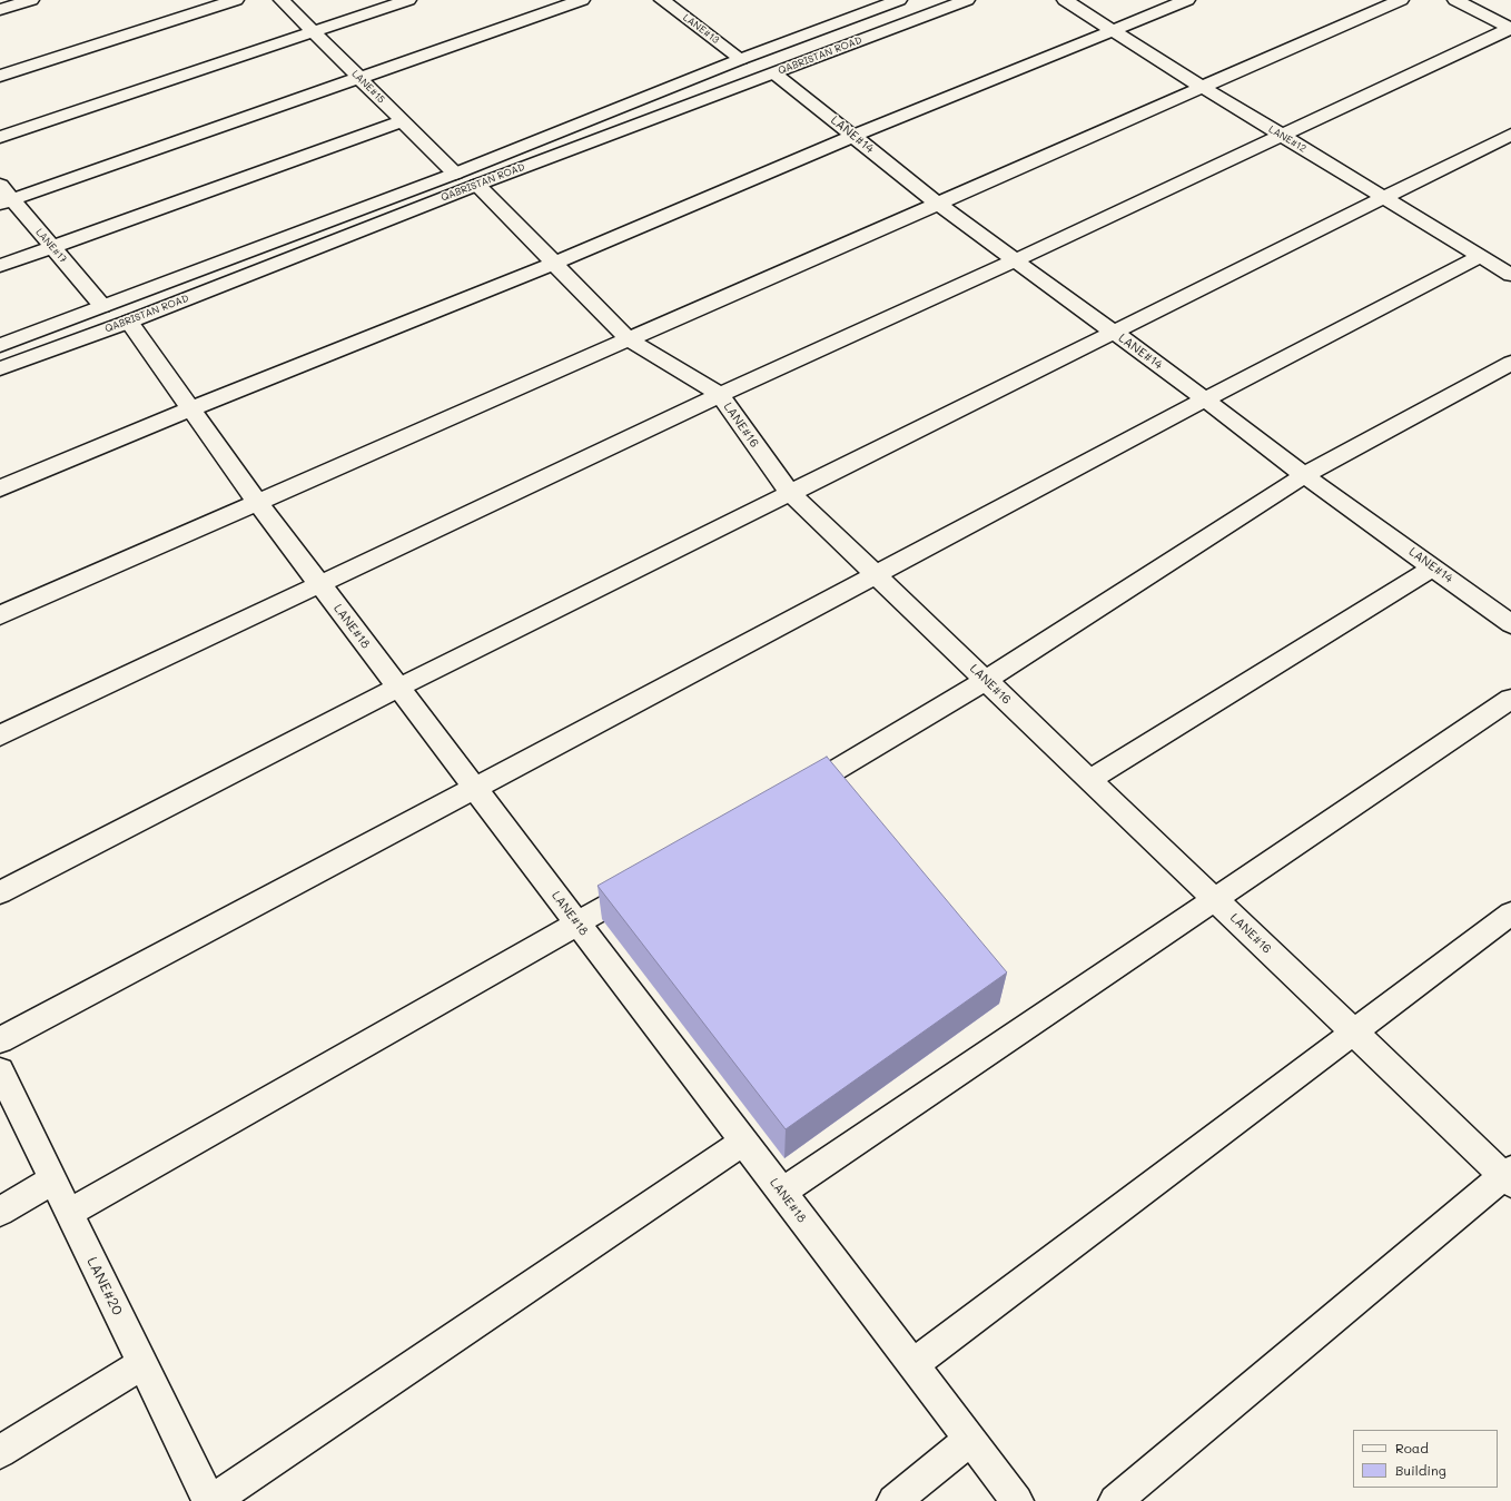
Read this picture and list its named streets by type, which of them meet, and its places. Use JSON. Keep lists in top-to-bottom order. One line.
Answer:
{"streets":{"street":["LANE#13","QABRISTAN ROAD","LANE#15","LANE#14","LANE#12","LANE#17","LANE#16","LANE#18","LANE#20"]},"crossings":[["LANE#13","QABRISTAN ROAD"],["QABRISTAN ROAD","LANE#15"],["QABRISTAN ROAD","LANE#14"],["QABRISTAN ROAD","LANE#17"],["QABRISTAN ROAD","LANE#16"],["QABRISTAN ROAD","LANE#18"]],"legend":["Road","Building"]}
